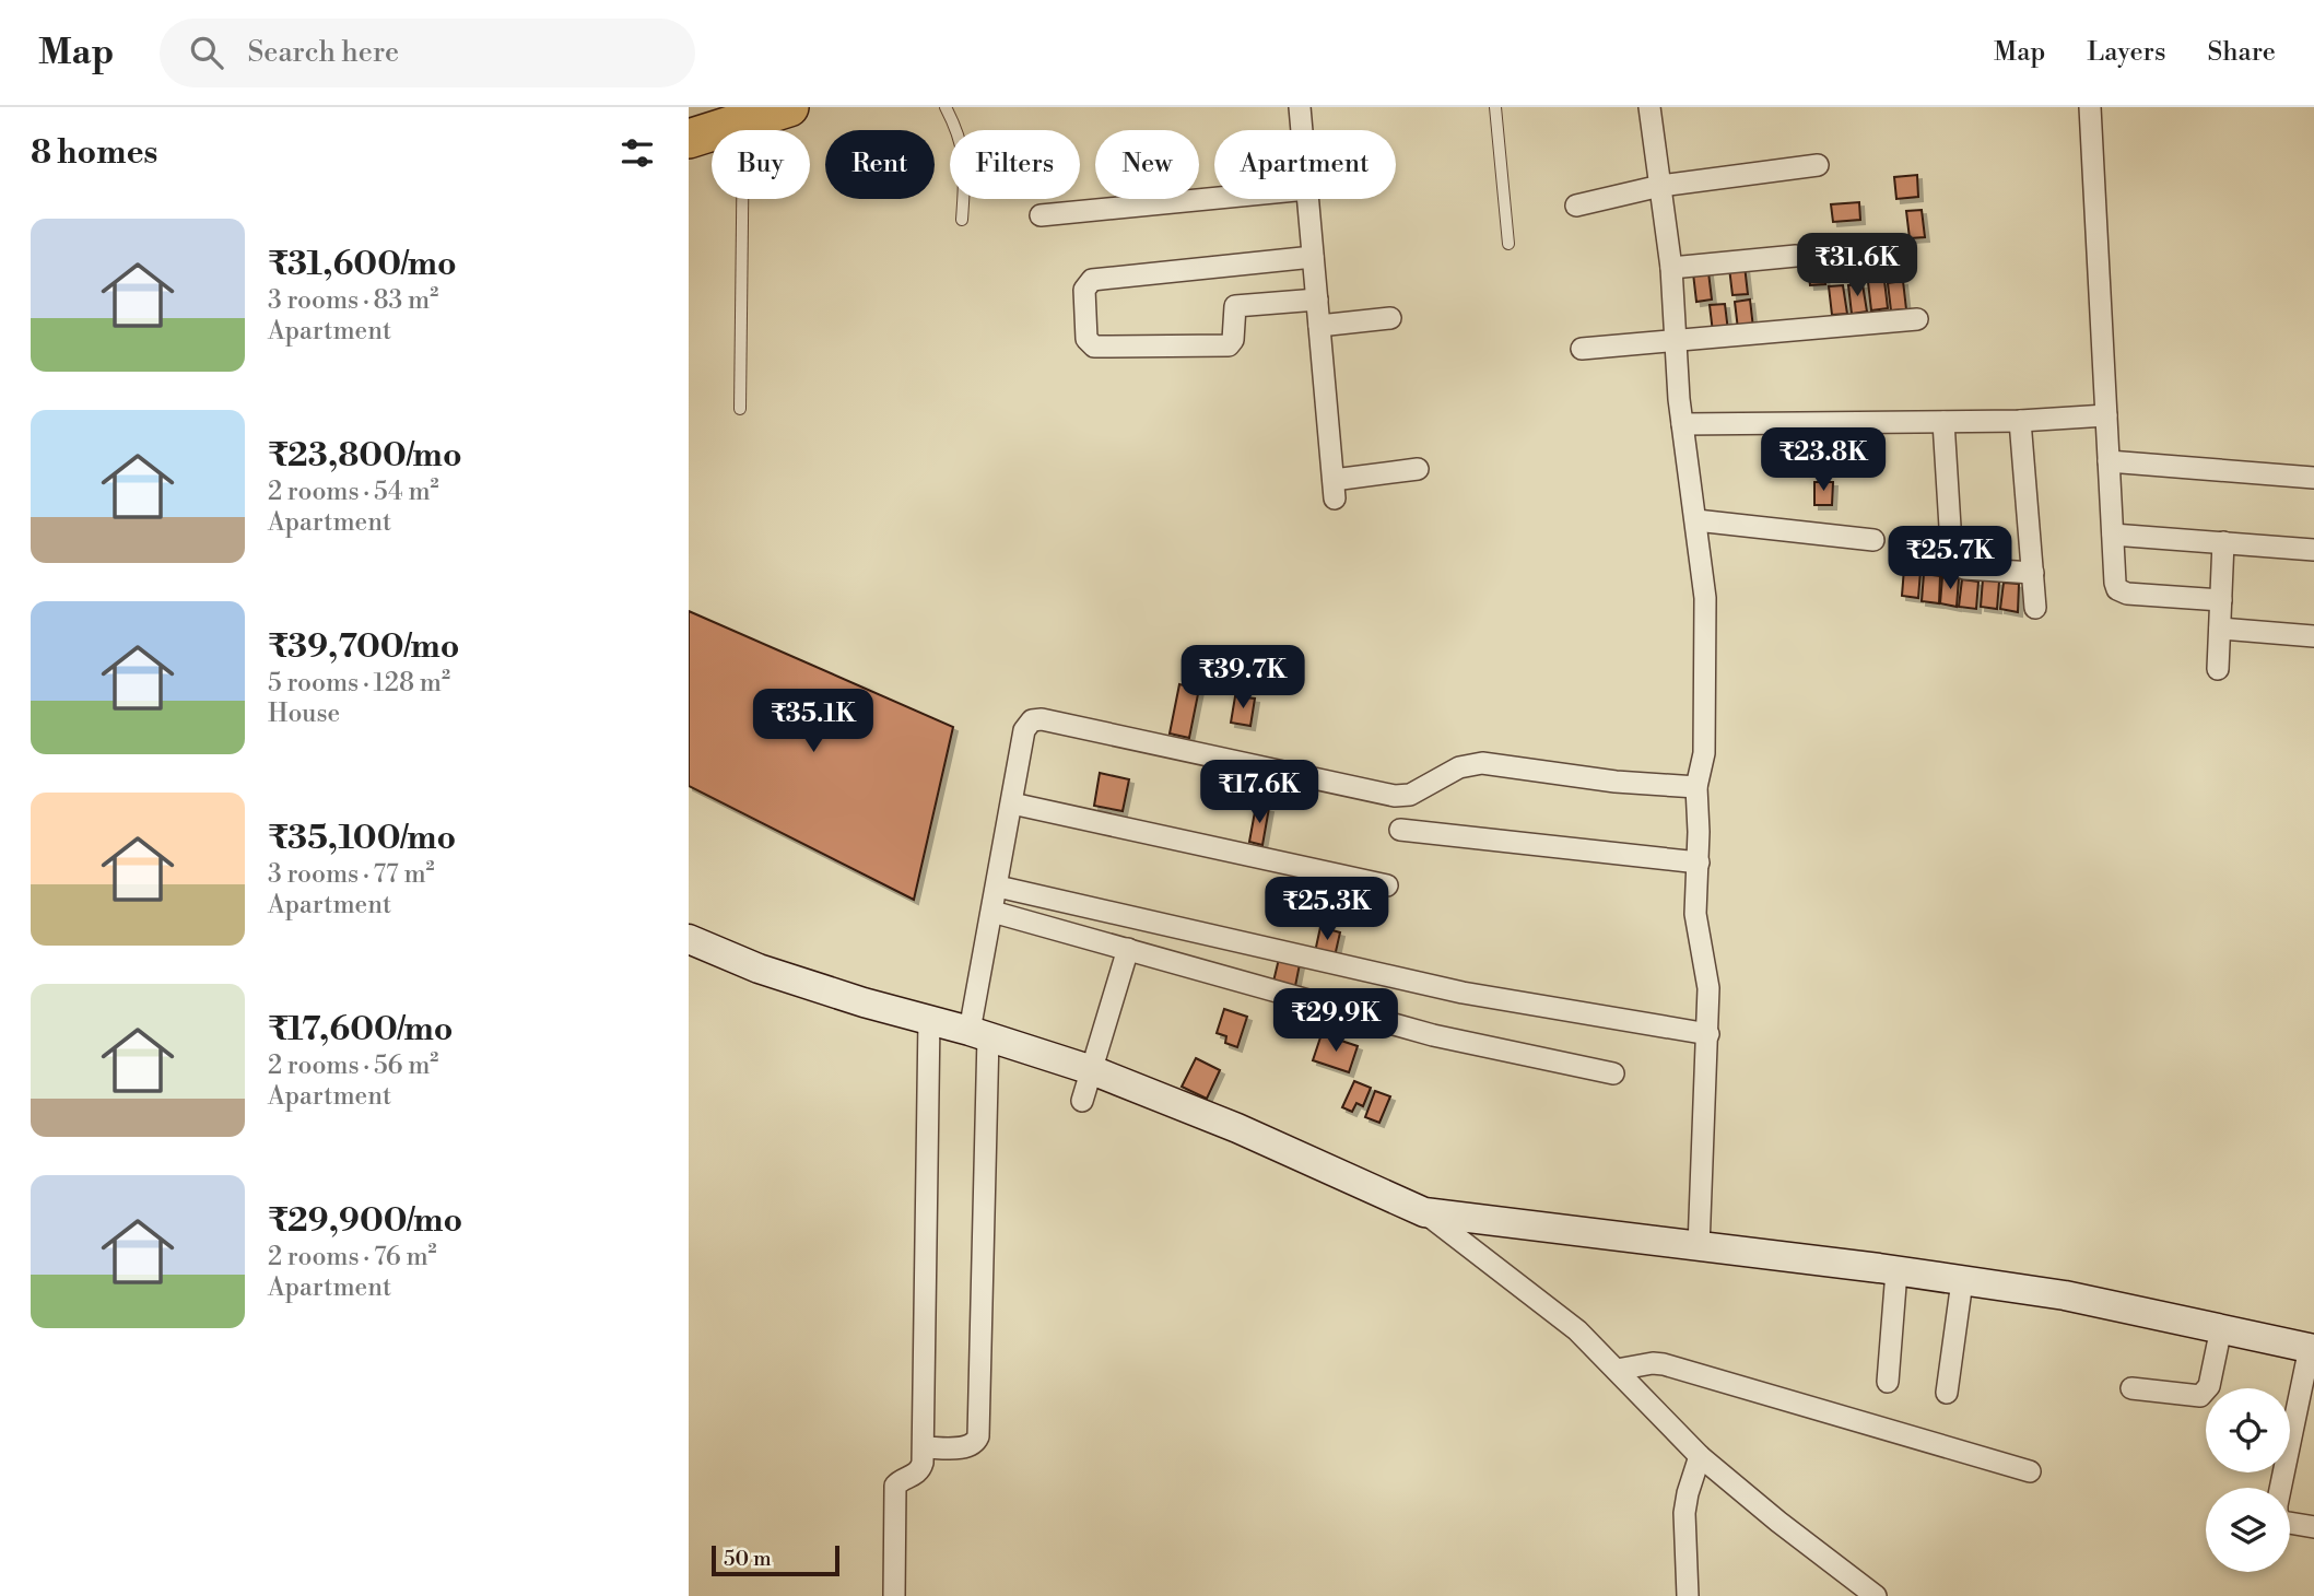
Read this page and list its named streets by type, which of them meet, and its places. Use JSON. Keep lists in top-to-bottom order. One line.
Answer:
{"scale_bar":"50 m","page":{"header":"Map","search":"Search here","nav":["Map","Layers","Share"],"heading":"8 homes","chip":["Buy","Rent","Filters","New","Apartment"],"list":[{"name":"₹31,600/mo","note":"3 rooms · 83 m² · Apartment"},{"name":"₹23,800/mo","note":"2 rooms · 54 m² · Apartment"},{"name":"₹39,700/mo","note":"5 rooms · 128 m² · House"},{"name":"₹35,100/mo","note":"3 rooms · 77 m² · Apartment"},{"name":"₹17,600/mo","note":"2 rooms · 56 m² · Apartment"},{"name":"₹29,900/mo","note":"2 rooms · 76 m² · Apartment"}],"price":["₹31.6K","₹23.8K","₹25.7K","₹39.7K","₹35.1K","₹17.6K","₹25.3K","₹29.9K"],"scale":"50 m"}}
